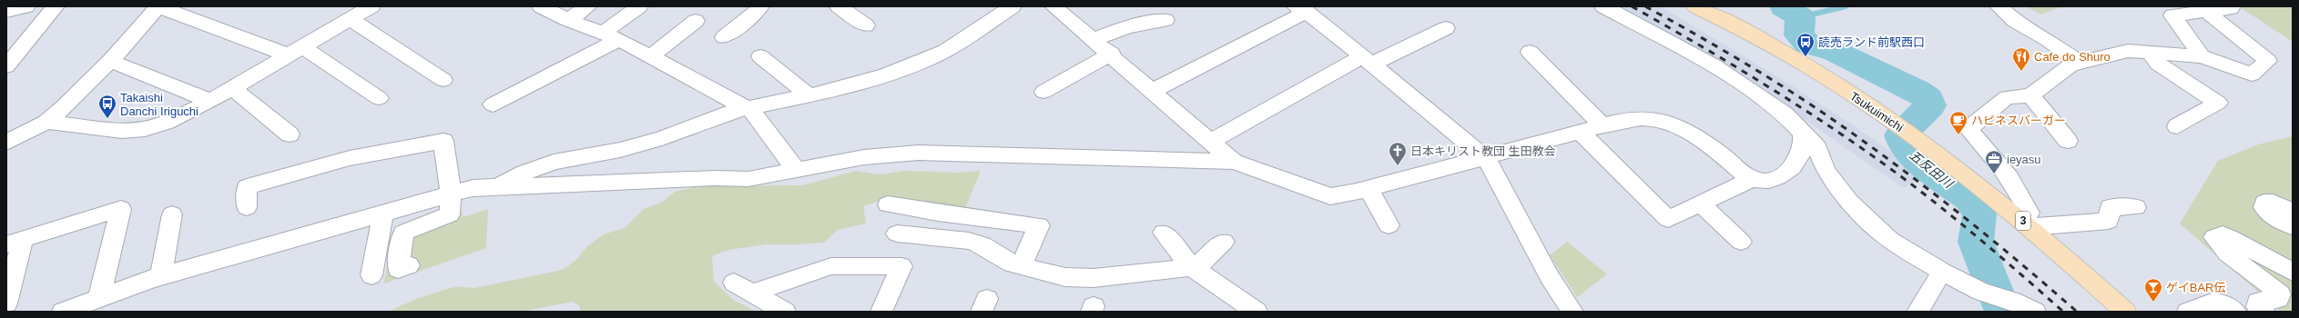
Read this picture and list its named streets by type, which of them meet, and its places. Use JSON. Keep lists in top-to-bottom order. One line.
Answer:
{"streets":{"main road":["Tsukuimichi","3"]},"water":["五反田川"],"places":{"bus stop":["読売ランド前駅西口","Takaishi Danchi Iriguchi"],"restaurant":["Cafe do Shuro"],"cafe":["ハピネスバーガー"],"church":["日本キリスト教団 生田教会"],"office":["ieyasu"],"bar":["ゲイBAR伝"]}}
